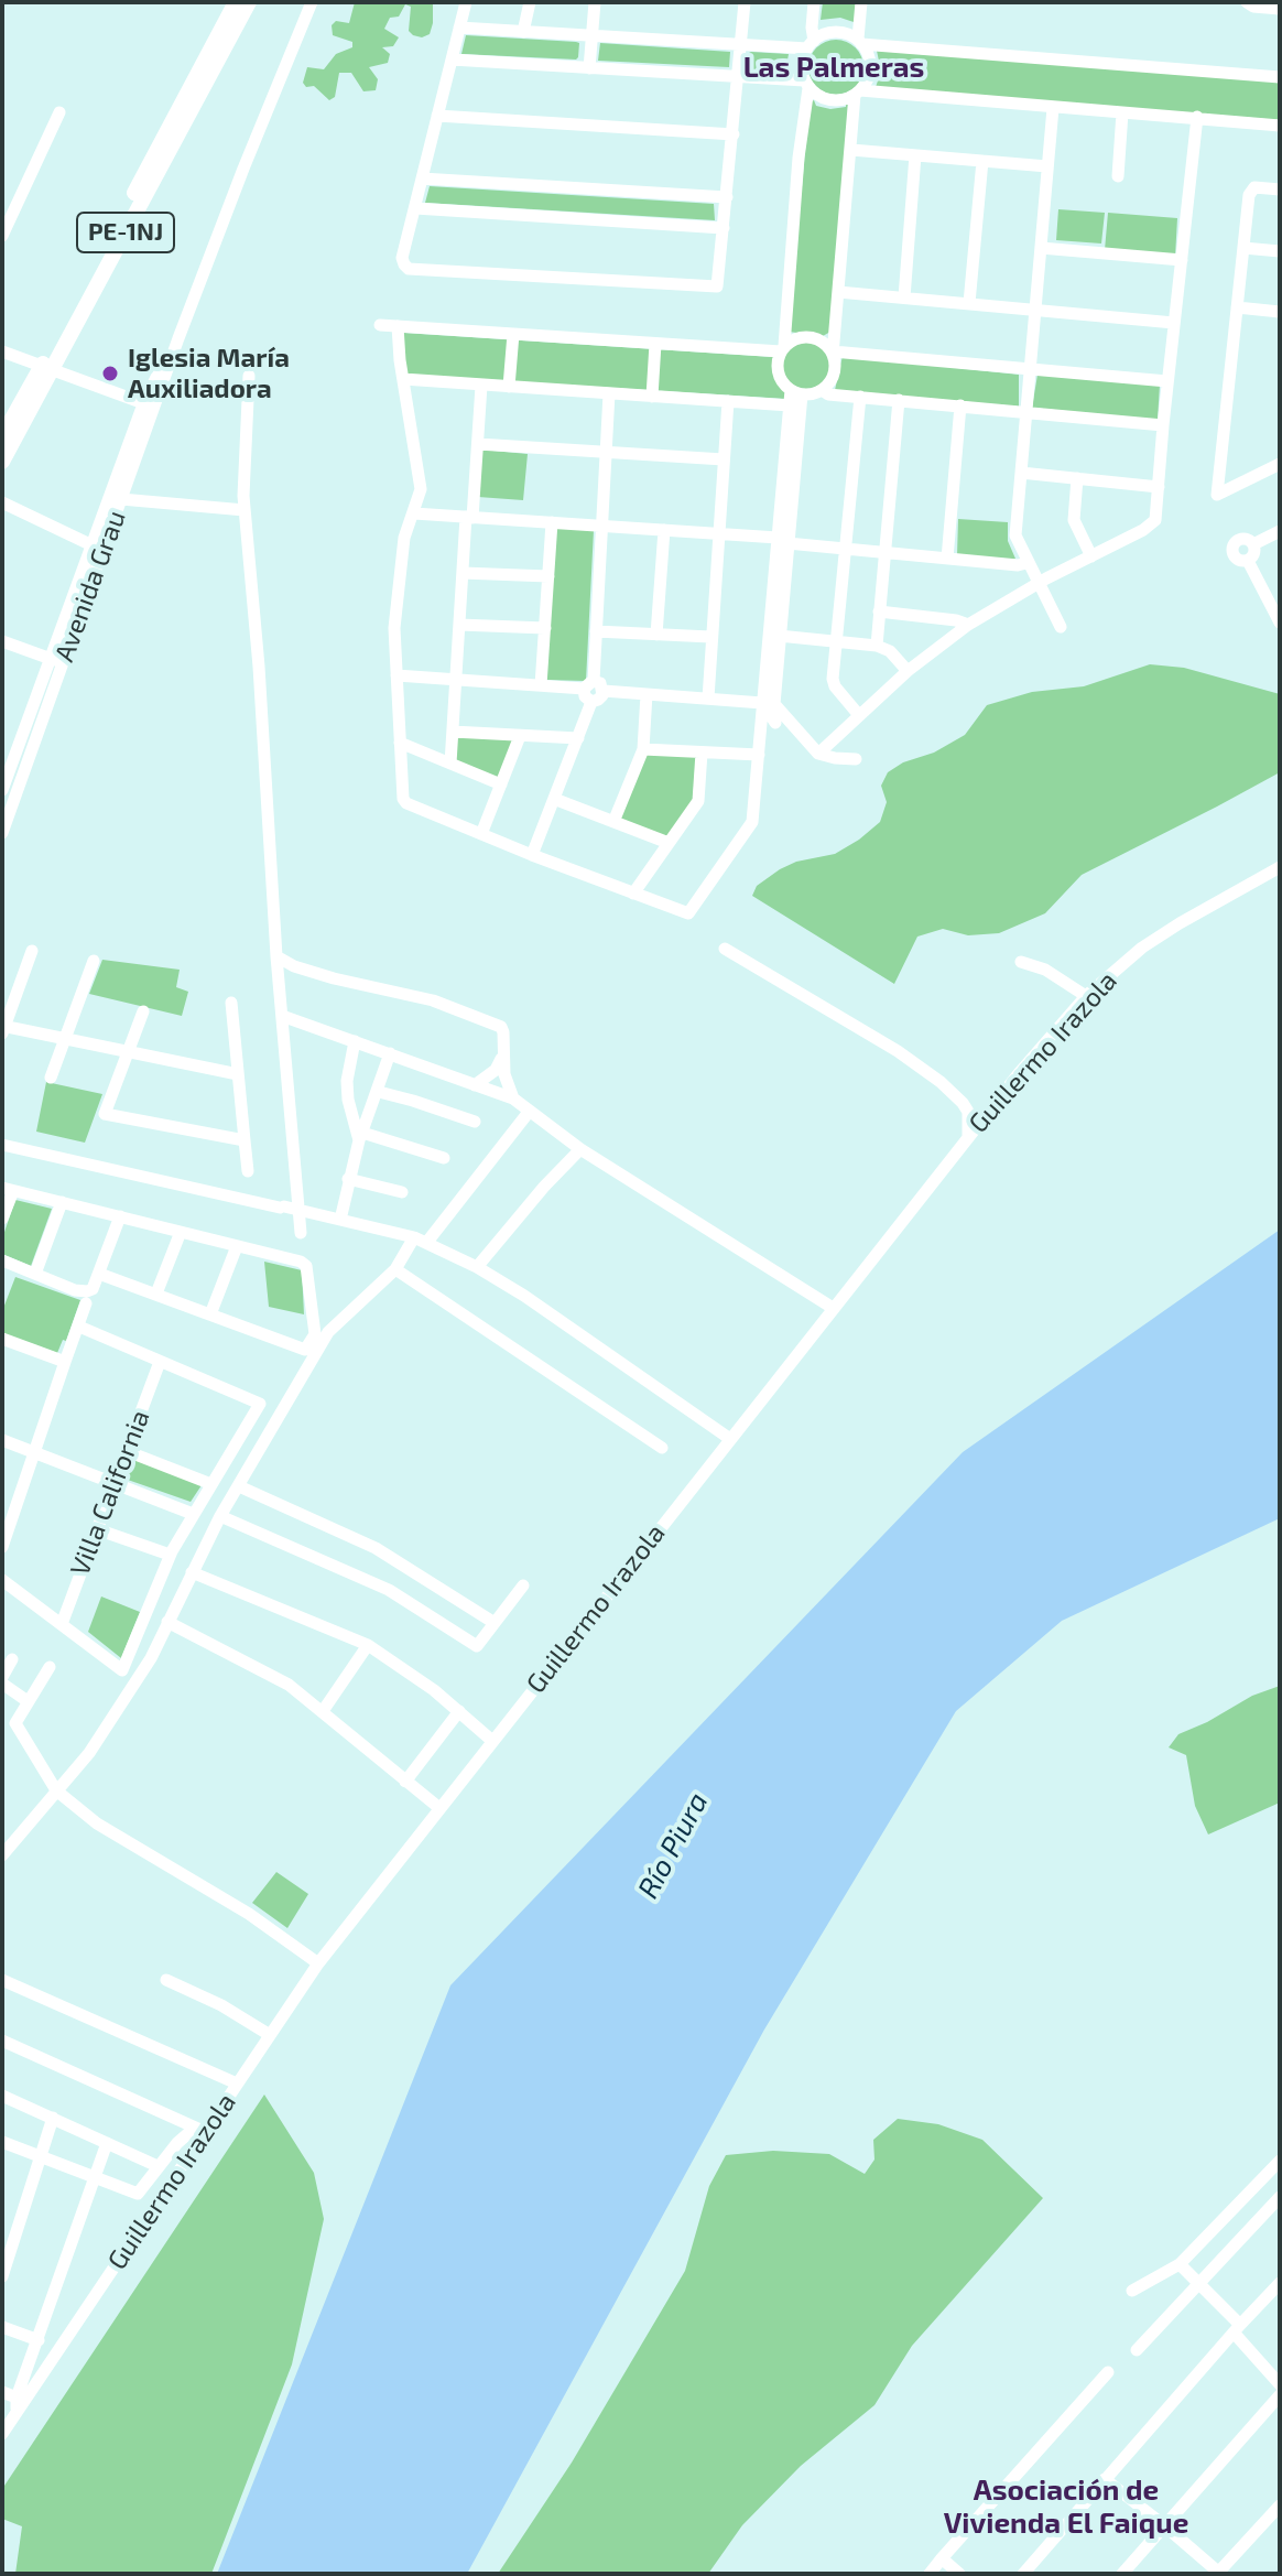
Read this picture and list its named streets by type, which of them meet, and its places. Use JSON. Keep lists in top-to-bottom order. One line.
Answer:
{"streets":{"main road":["PE-1NJ"],"street":["Avenida Grau","Guillermo Irazola","Villa California"]},"districts":["Las Palmeras","Asociación de Vivienda El Faique"],"water":["Río Piura"],"places":["Iglesia María Auxiliadora"]}
